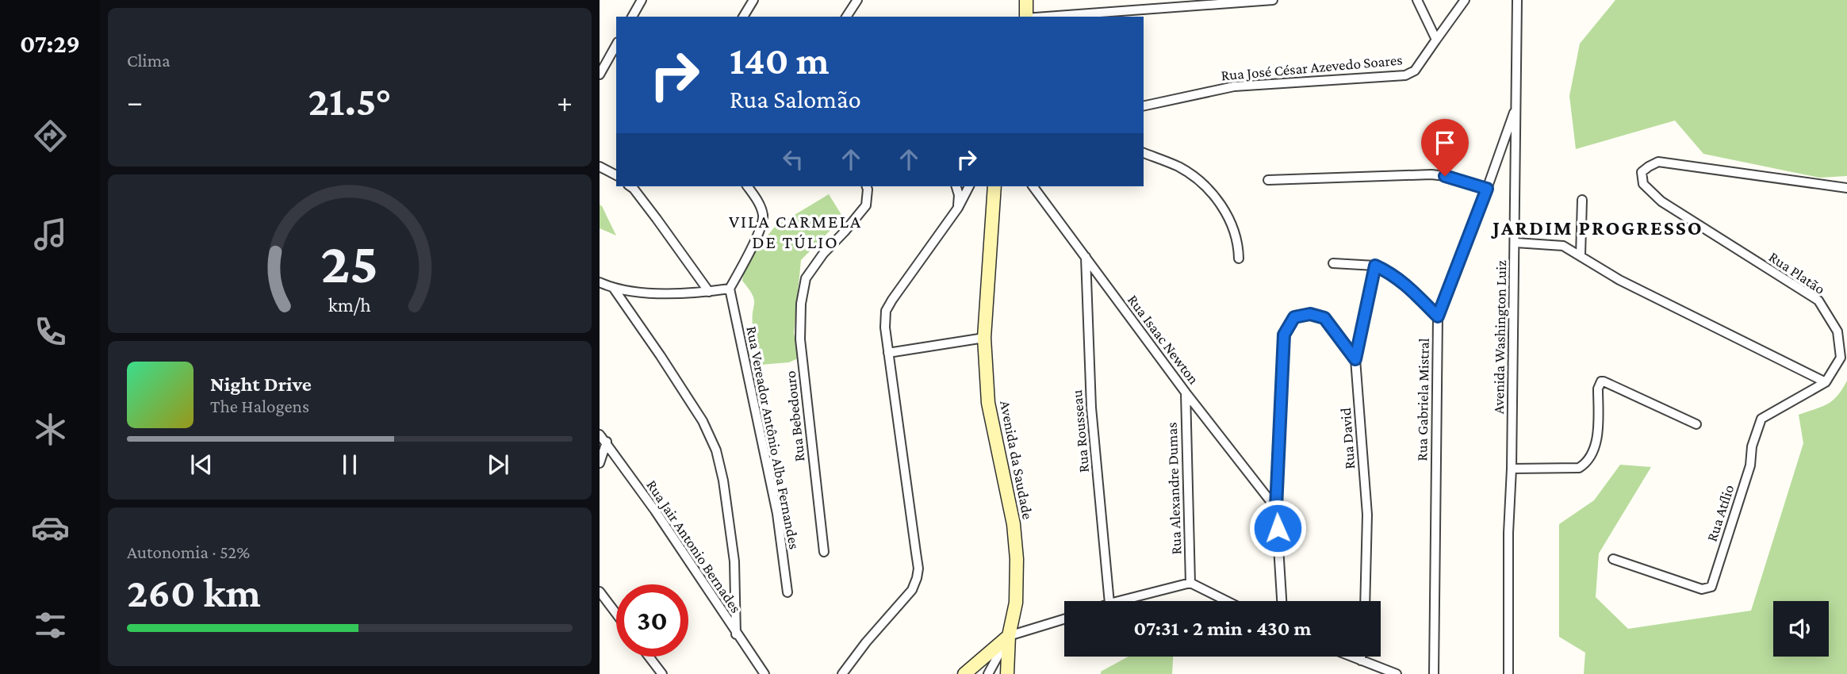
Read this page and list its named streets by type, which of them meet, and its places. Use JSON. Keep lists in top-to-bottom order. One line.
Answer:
{"streets":{"main road":["Avenida da Saudade"],"street":["Rua José César Azevedo Soares","Rua Platão","Avenida Washington Luiz","Rua Isaac Newton","Rua Gabriela Mistral","Rua Bebedouro","Rua Rousseau","Rua Vereador Antônio Alba Fernandes","Rua David","Rua Alexandre Dumas","Rua Atílio","Rua Jair Antonio Bernades"]},"crossings":[["Rua Platão","Rua Atílio"],["Avenida Washington Luiz","Rua Gabriela Mistral"],["Rua Isaac Newton","Rua Rousseau"],["Rua Isaac Newton","Rua Alexandre Dumas"]],"districts":["VILA CARMELA DE TÚLIO","JARDIM PROGRESSO"],"page":{"tabs":"07:29","tile":["Clima",["Autonomia · 52%","260 km"]],"turn":["140 m","Rua Salomão"],"heat":["−","21.5°","+"],"song":["Night Drive","The Halogens"],"limit":"30","trip":"07:31 · 2 min · 430 m","gauge":["25","km/h"]}}
